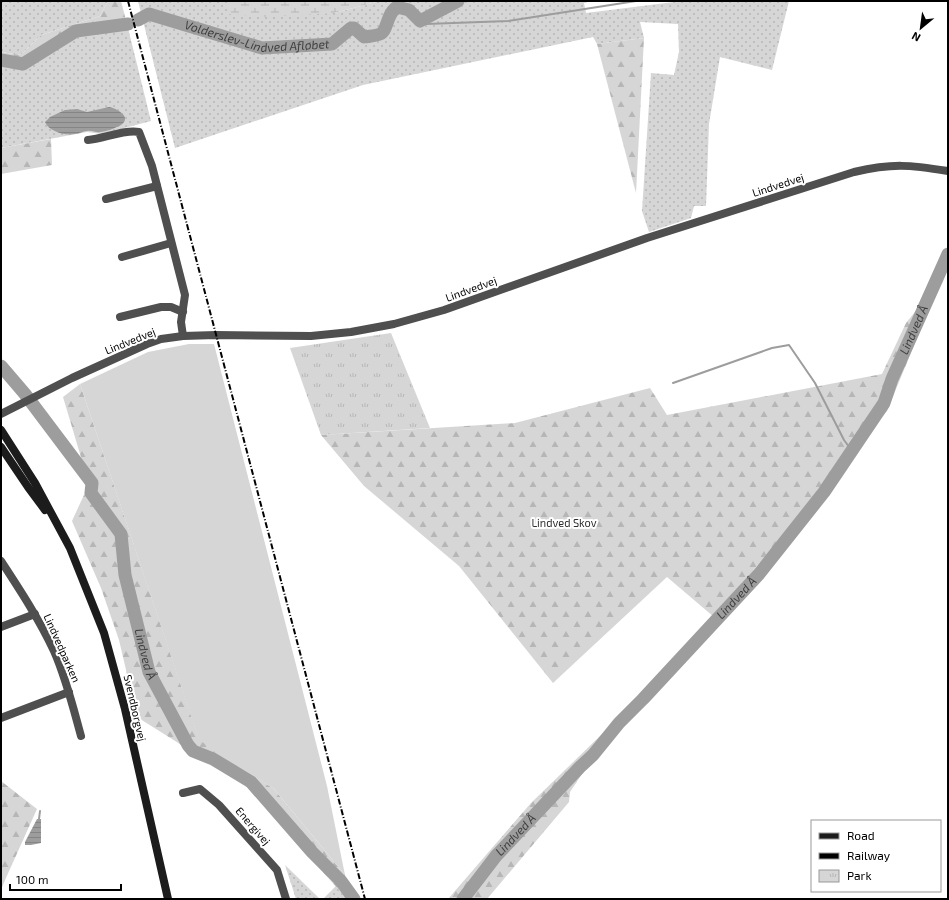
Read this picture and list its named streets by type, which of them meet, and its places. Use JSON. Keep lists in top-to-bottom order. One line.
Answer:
{"streets":{"main road":["Svendborgvej"],"street":["Lindvedvej","Lindvedparken","Energivej"]},"water":["Volderslev-Lindved Afløbet","Lindved Å"],"parks":["Lindved Skov"],"legend":["Road","Railway","Park"],"scale_bar":"100 m","north":"bottom left"}
